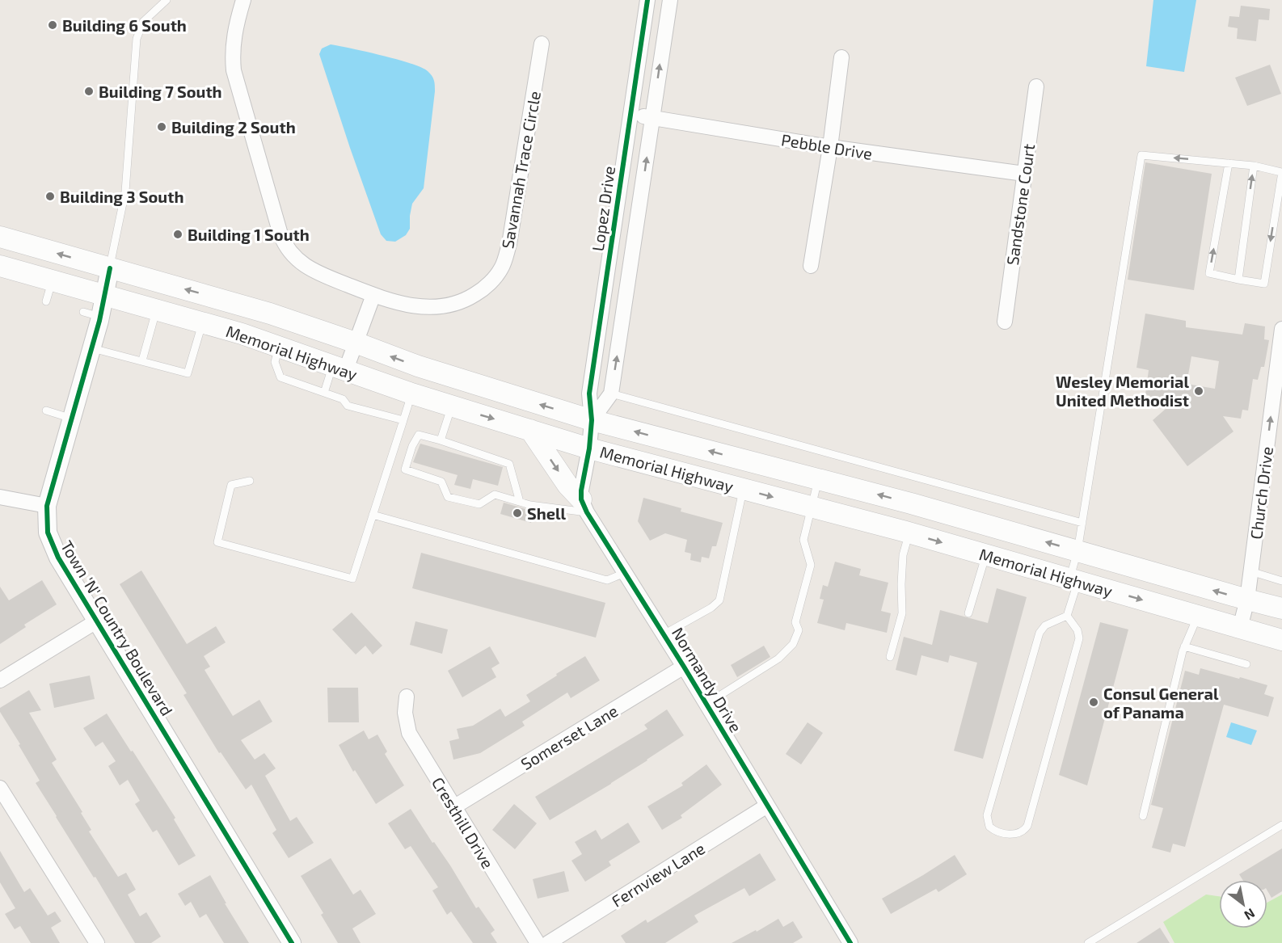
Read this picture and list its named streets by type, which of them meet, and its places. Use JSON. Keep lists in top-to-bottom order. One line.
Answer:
{"streets":{"main road":["Memorial Highway"],"street":["Pebble Drive","Savannah Trace Circle","Sandstone Court","Lopez Drive","Church Drive","Town 'N' Country Boulevard","Normandy Drive","Somerset Lane","Cresthill Drive","Fernview Lane"]},"crossings":[["Pebble Drive","Sandstone Court"],["Pebble Drive","Lopez Drive"],["Lopez Drive","Memorial Highway"],["Memorial Highway","Church Drive"],["Memorial Highway","Town 'N' Country Boulevard"],["Normandy Drive","Somerset Lane"],["Normandy Drive","Fernview Lane"],["Somerset Lane","Cresthill Drive"]],"one_way":["Church Drive"],"places":["Building 6 South","Building 7 South","Building 2 South","Building 3 South","Building 1 South","Wesley Memorial United Methodist","Shell","Consul General of Panama"],"north":"bottom right"}
